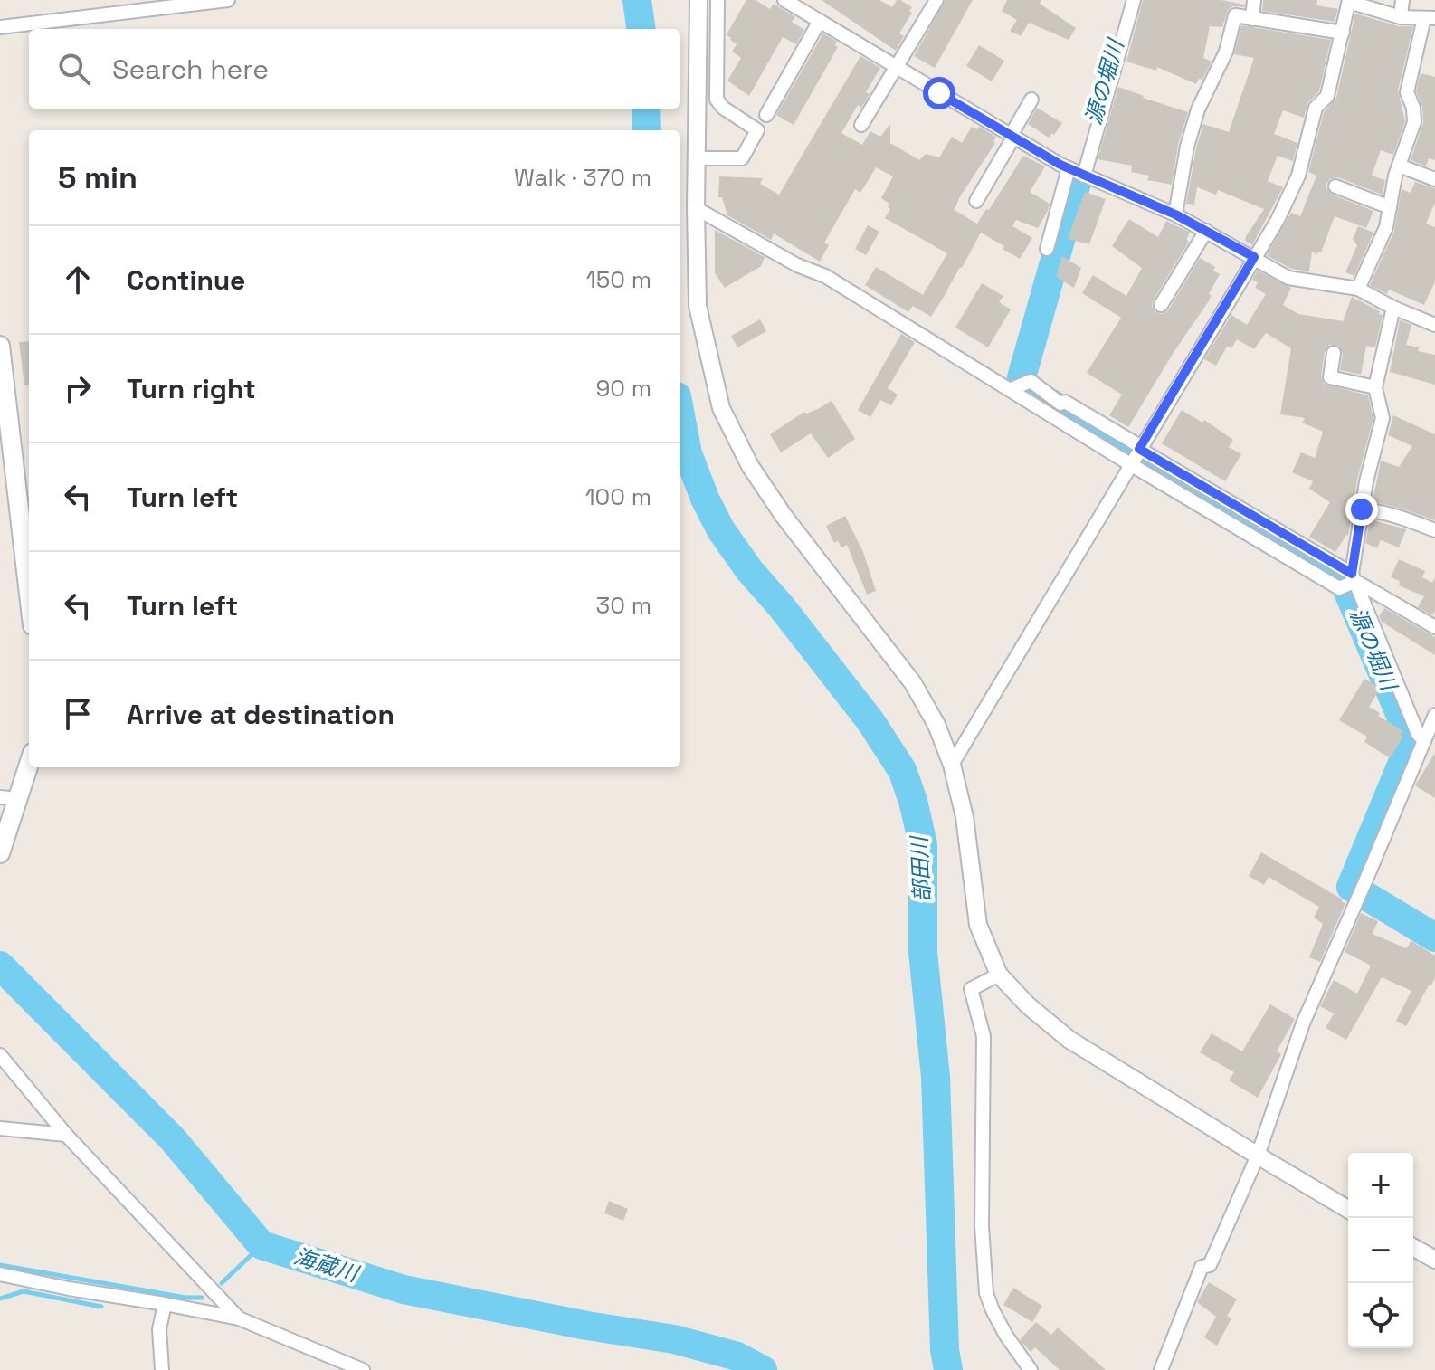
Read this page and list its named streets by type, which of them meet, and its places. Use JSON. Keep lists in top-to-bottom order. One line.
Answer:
{"water":["源の堀川","部田川","海蔵川"],"page":{"search":"Search here","heading":["5 min","Walk · 370 m"],"list":[["Continue","150 m"],["Turn right","90 m"],["Turn left","100 m"],["Turn left","30 m"],"Arrive at destination"],"map_buttons":["+","−"]}}
